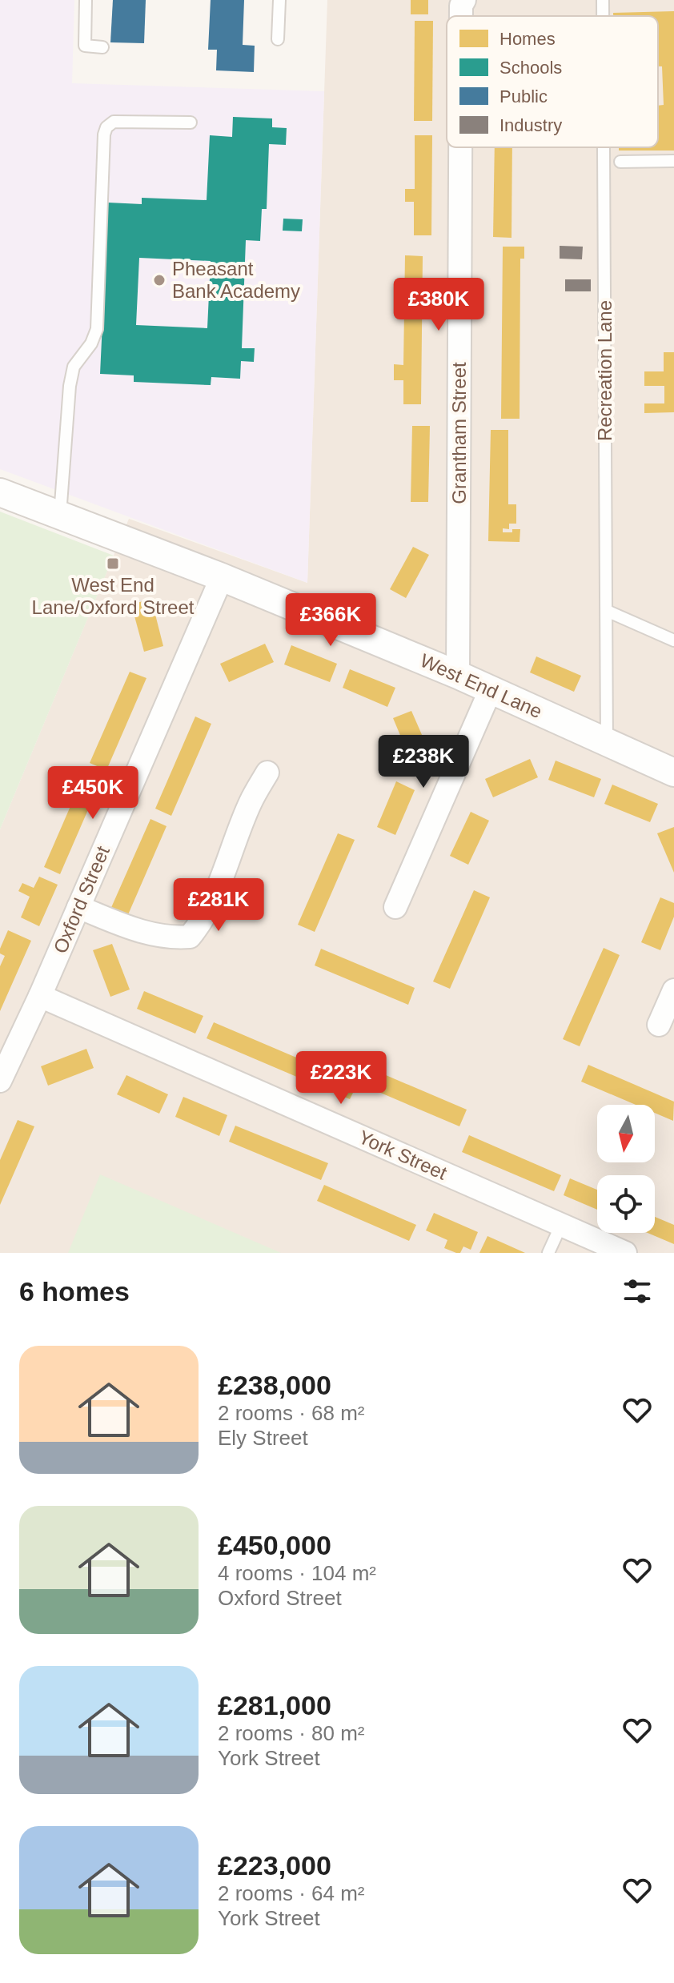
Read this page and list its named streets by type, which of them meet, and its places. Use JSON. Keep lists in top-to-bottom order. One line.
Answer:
{"streets":{"street":["Grantham Street","West End Lane","Oxford Street","York Street"],"lane":["Recreation Lane"]},"crossings":[["Recreation Lane","West End Lane"],["Grantham Street","West End Lane"],["West End Lane","Oxford Street"],["Oxford Street","York Street"]],"places":{"other":["Pheasant Bank Academy"],"transit":["West End Lane/Oxford Street"]},"legend":["Homes","Schools","Public","Industry"],"north":"bottom","page":{"price":["£380K","£366K","£238K","£450K","£281K","£223K"],"heading":"6 homes","list":[{"name":"£238,000","note":"2 rooms · 68 m² · Ely Street"},{"name":"£450,000","note":"4 rooms · 104 m² · Oxford Street"},{"name":"£281,000","note":"2 rooms · 80 m² · York Street"},{"name":"£223,000","note":"2 rooms · 64 m² · York Street"}]}}
